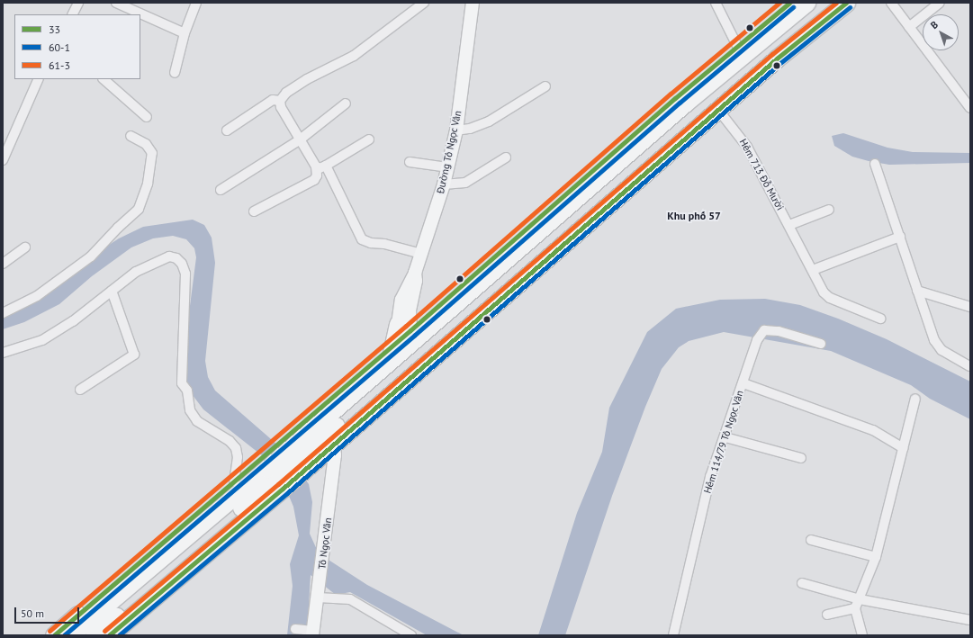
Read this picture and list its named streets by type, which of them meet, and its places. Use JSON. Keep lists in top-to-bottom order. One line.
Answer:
{"streets":{"street":["Đường Tô Ngọc Vân","Hẻm 713 Đỗ Mười","Hẻm 114/79 Tô Ngọc Vân","Tô Ngọc Vân"]},"districts":["Khu phố 57"],"lines":["transit line 33","transit line 61-3","transit line 60-1"],"legend":["33","60-1","61-3"],"scale_bar":"50 m","north":"top left"}
